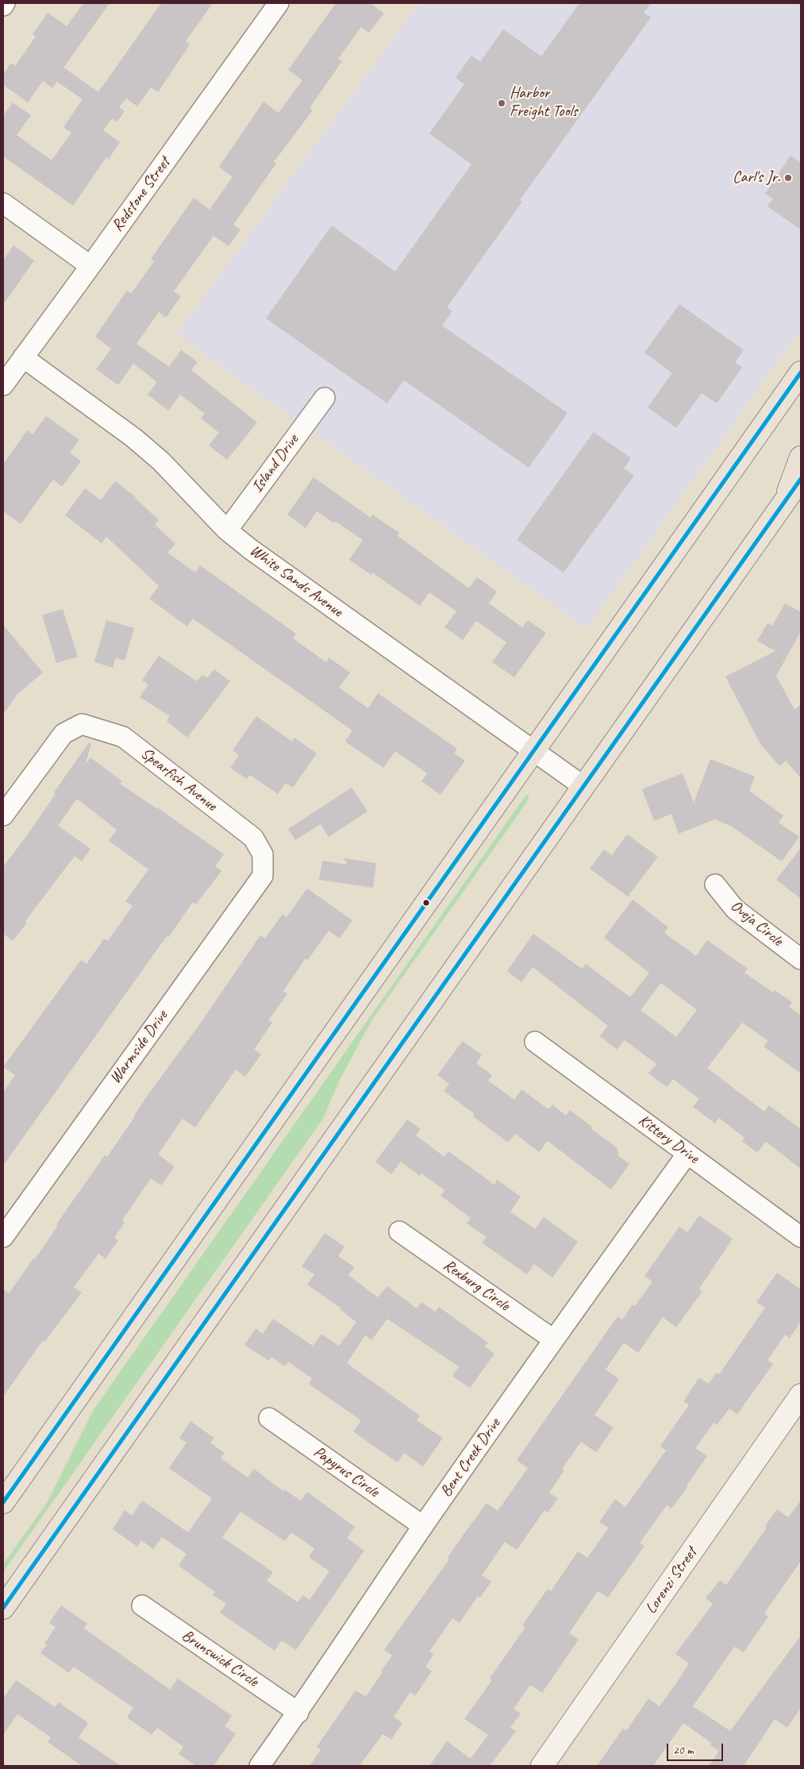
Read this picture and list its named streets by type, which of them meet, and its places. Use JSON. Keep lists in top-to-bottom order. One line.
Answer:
{"streets":{"street":["Redstone Street","Island Drive","White Sands Avenue","Spearfish Avenue","Oveja Circle","Warmside Drive","Kittery Drive","Rexburg Circle","Bent Creek Drive","Papyrus Circle","Lorenzi Street","Brunswick Circle"]},"crossings":[["Redstone Street","White Sands Avenue"],["Island Drive","White Sands Avenue"],["Spearfish Avenue","Warmside Drive"],["Kittery Drive","Bent Creek Drive"],["Rexburg Circle","Bent Creek Drive"],["Bent Creek Drive","Papyrus Circle"],["Bent Creek Drive","Brunswick Circle"]],"places":["Harbor Freight Tools","Carl's Jr."],"scale_bar":"20 m"}
